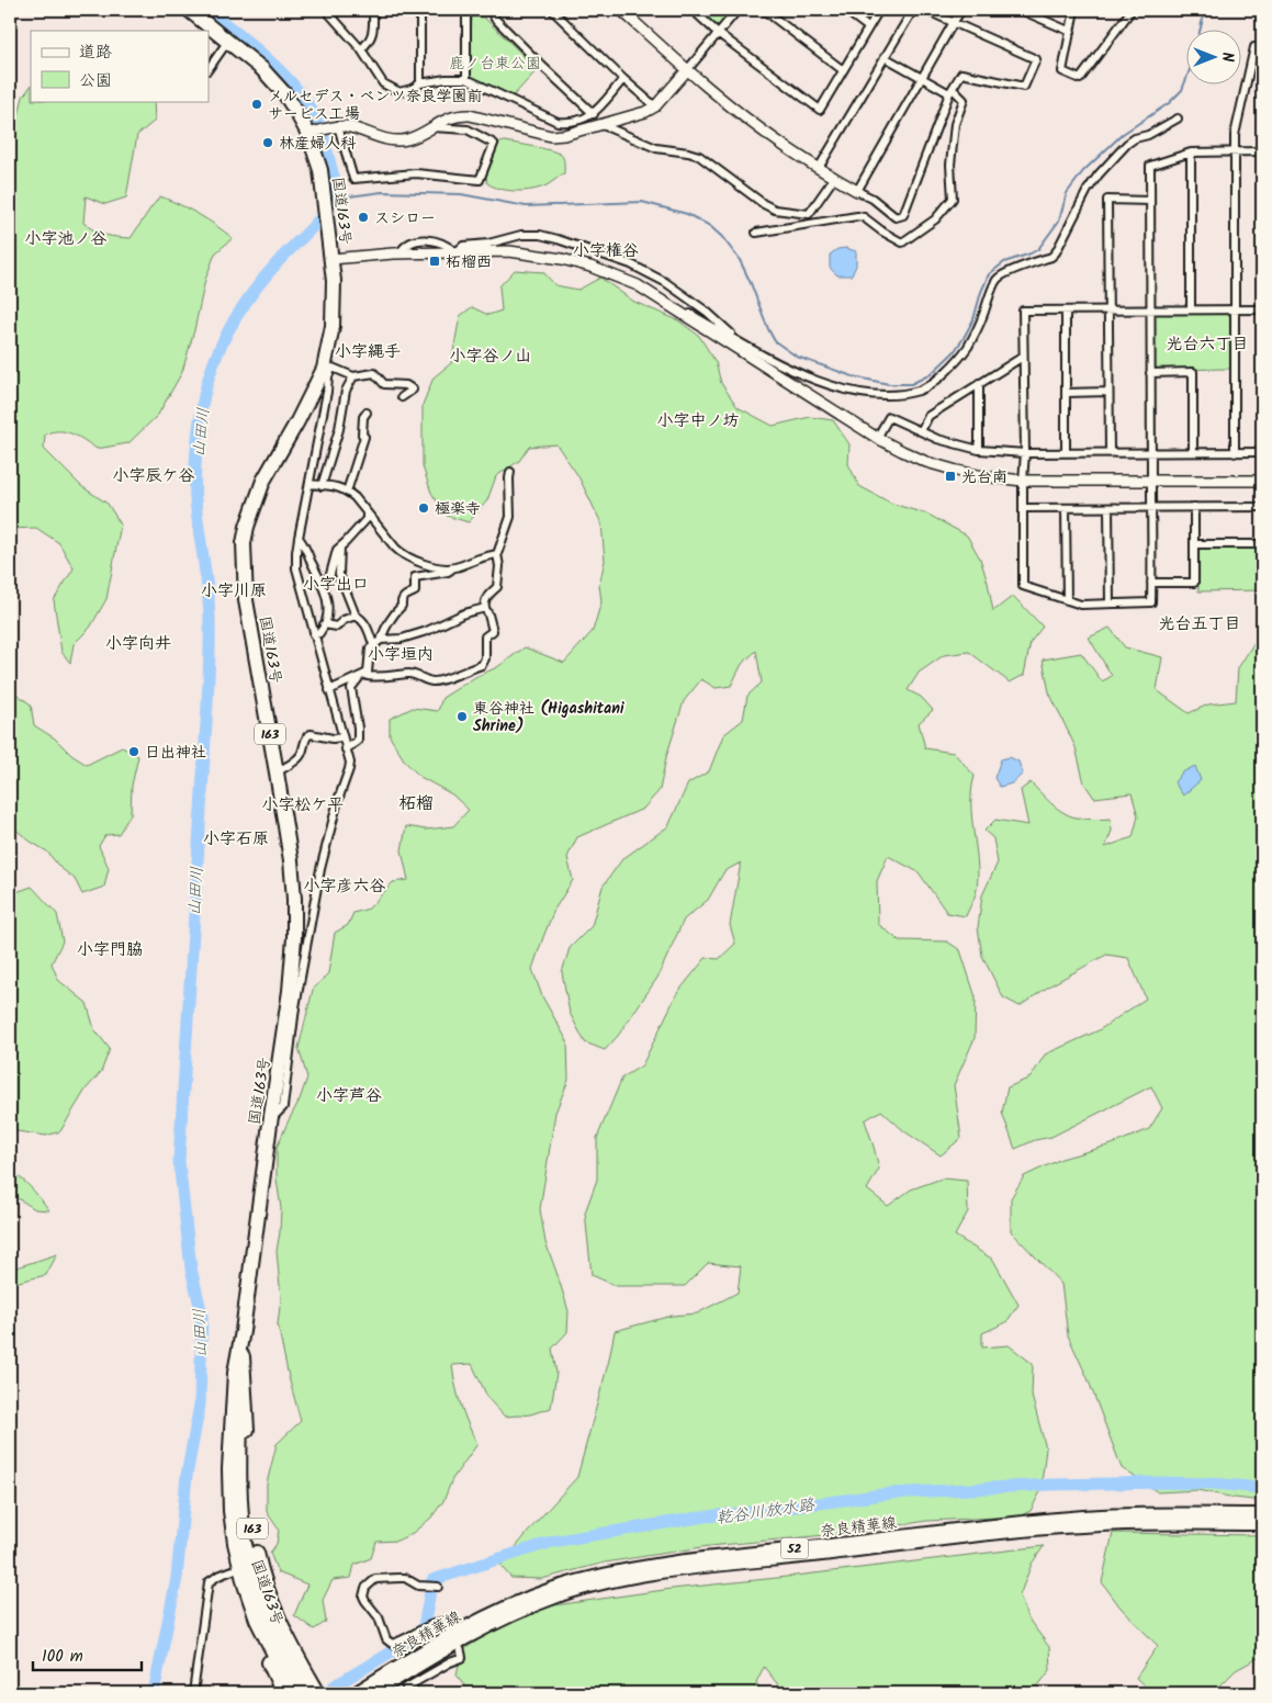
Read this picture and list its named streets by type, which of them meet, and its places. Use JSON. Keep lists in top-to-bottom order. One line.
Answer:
{"streets":{"highway":["国道163号","163"],"main road":["奈良精華線","52"]},"crossings":[["国道163号","163"]],"districts":["小字池ノ谷","小字権谷","光台六丁目","小字縄手","小字谷ノ山","小字中ノ坊","小字辰ケ谷","小字出口","小字川原","光台五丁目","小字向井","小字垣内","柘榴","小字松ケ平","小字石原","小字彦六谷","小字門脇","小字芦谷"],"water":["山田川","乾谷川放水路"],"parks":["鹿ノ台東公園"],"places":{"other":["メルセデス・ベンツ奈良学園前 サービス工場","林産婦人科","スシロー","極楽寺","東谷神社 (Higashitani Shrine)","日出神社"],"transit":["柘榴西","光台南"]},"legend":["道路","公園"],"scale_bar":"100 m","north":"right"}
